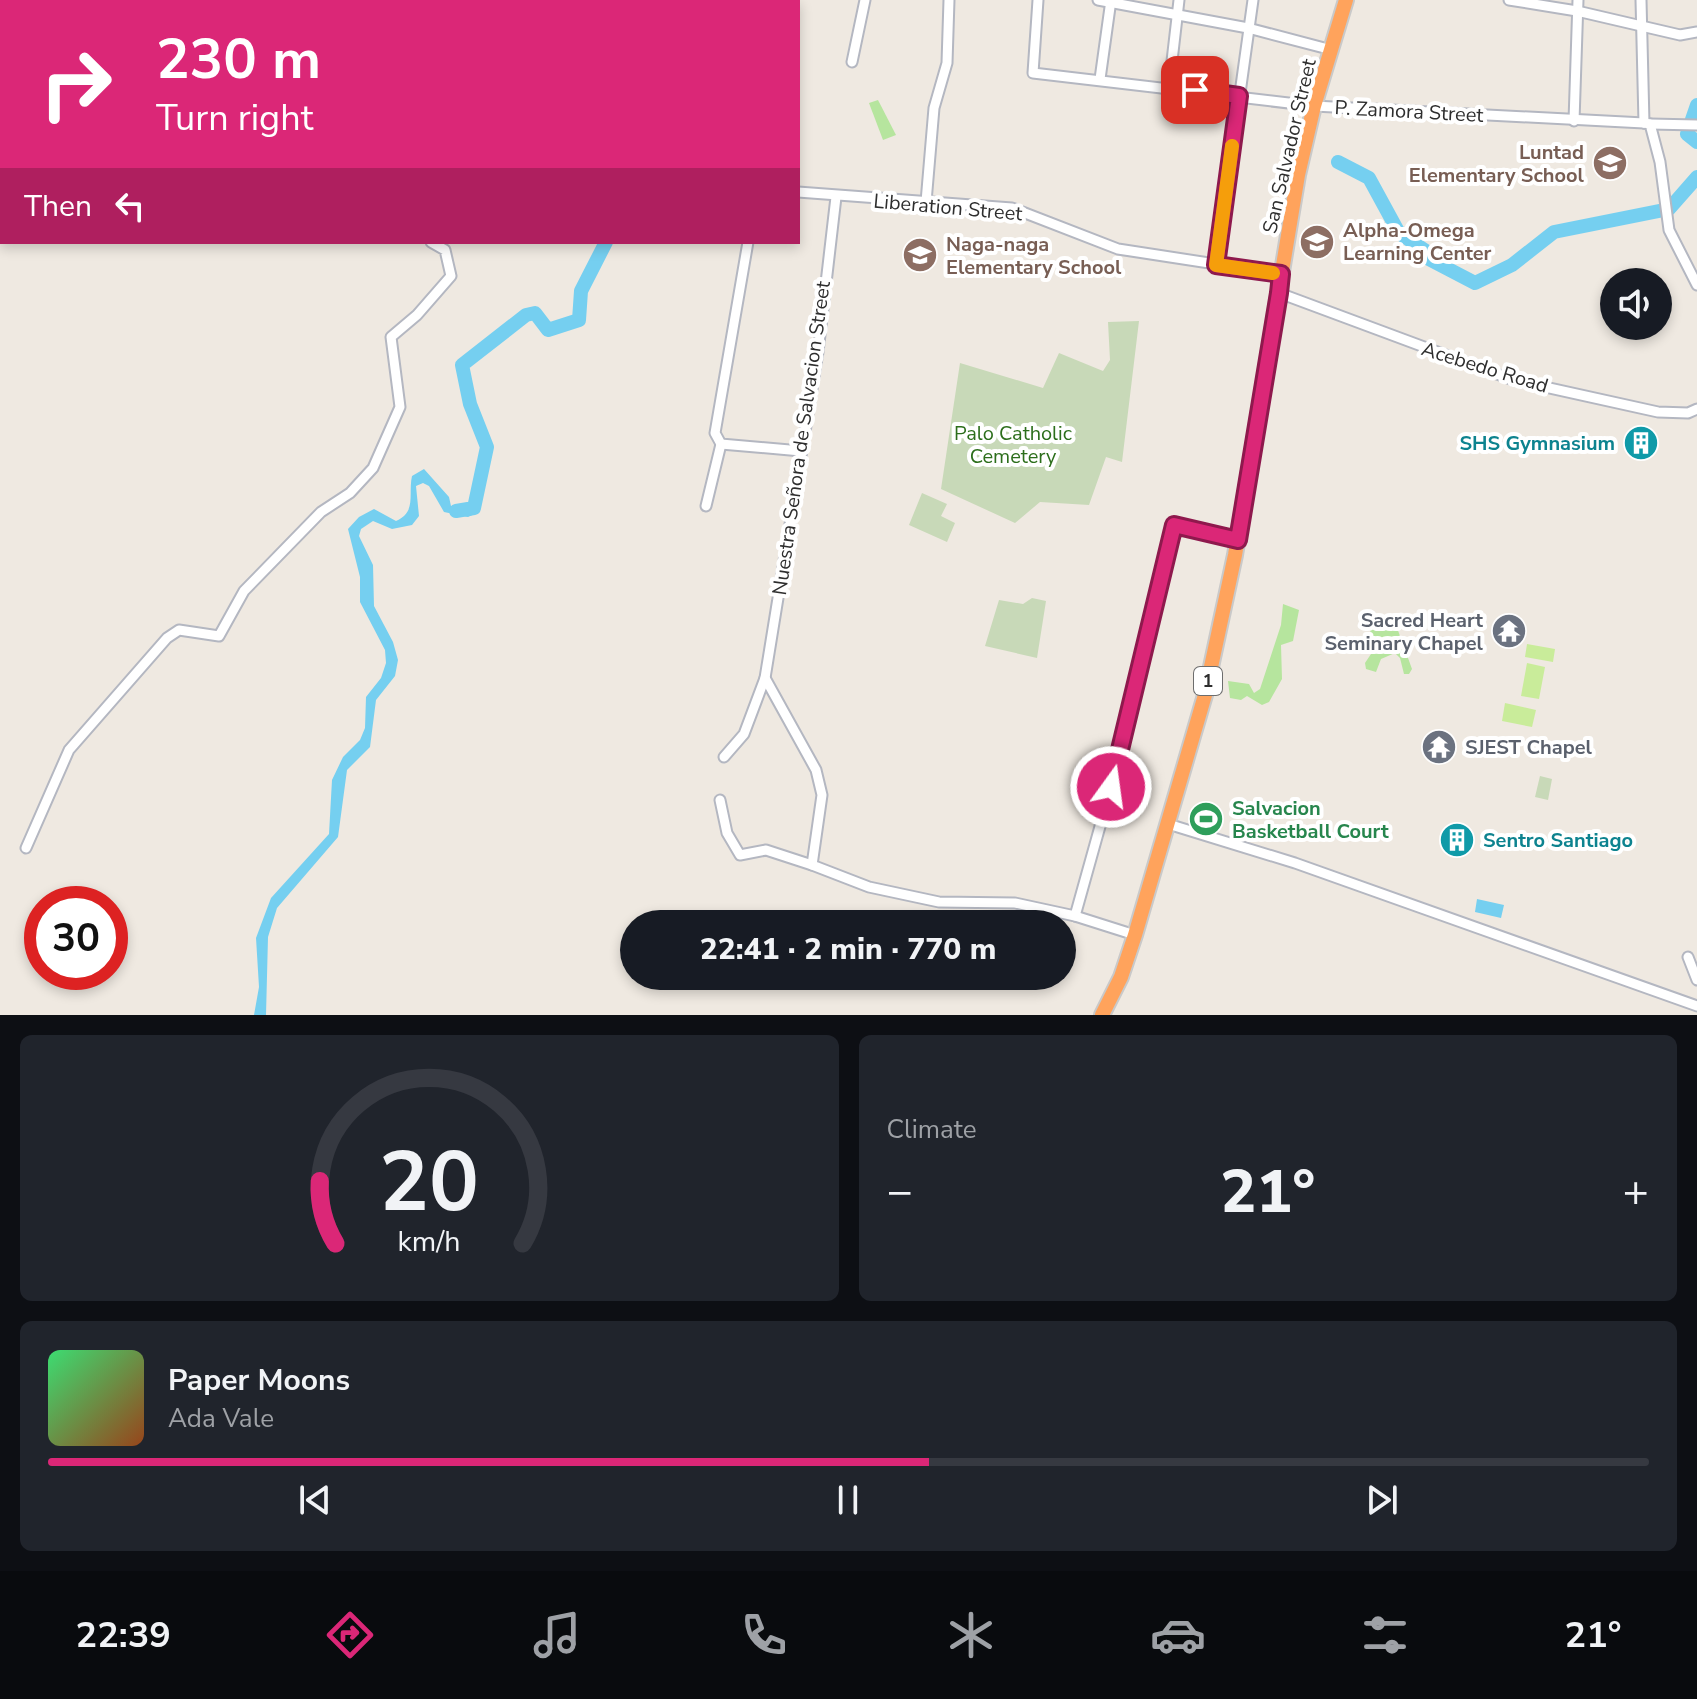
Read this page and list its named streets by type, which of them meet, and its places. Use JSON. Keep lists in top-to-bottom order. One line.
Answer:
{"streets":{"highway":["San Salvador Street","1"],"street":["P. Zamora Street","Liberation Street","Acebedo Road","Nuestra Señora de Salvacion Street"]},"crossings":[["P. Zamora Street","San Salvador Street"],["San Salvador Street","Liberation Street"],["San Salvador Street","Acebedo Road"],["Liberation Street","Nuestra Señora de Salvacion Street"]],"parks":["Palo Catholic Cemetery"],"places":{"school or university":["Luntad Elementary School","Alpha-Omega Learning Center","Naga-naga Elementary School"],"building":["SHS Gymnasium","Sentro Santiago"],"temple":["Sacred Heart Seminary Chapel","SJEST Chapel"],"sports":["Salvacion Basketball Court"]},"page":{"turn":["230 m","Turn right"],"then":"Then","limit":"30","trip":"22:41 · 2 min · 770 m","tile":"Climate","heat":["−","21°","+"],"song":["Paper Moons","Ada Vale"],"tabs":["22:39","21°"],"gauge":["20","km/h"]}}
